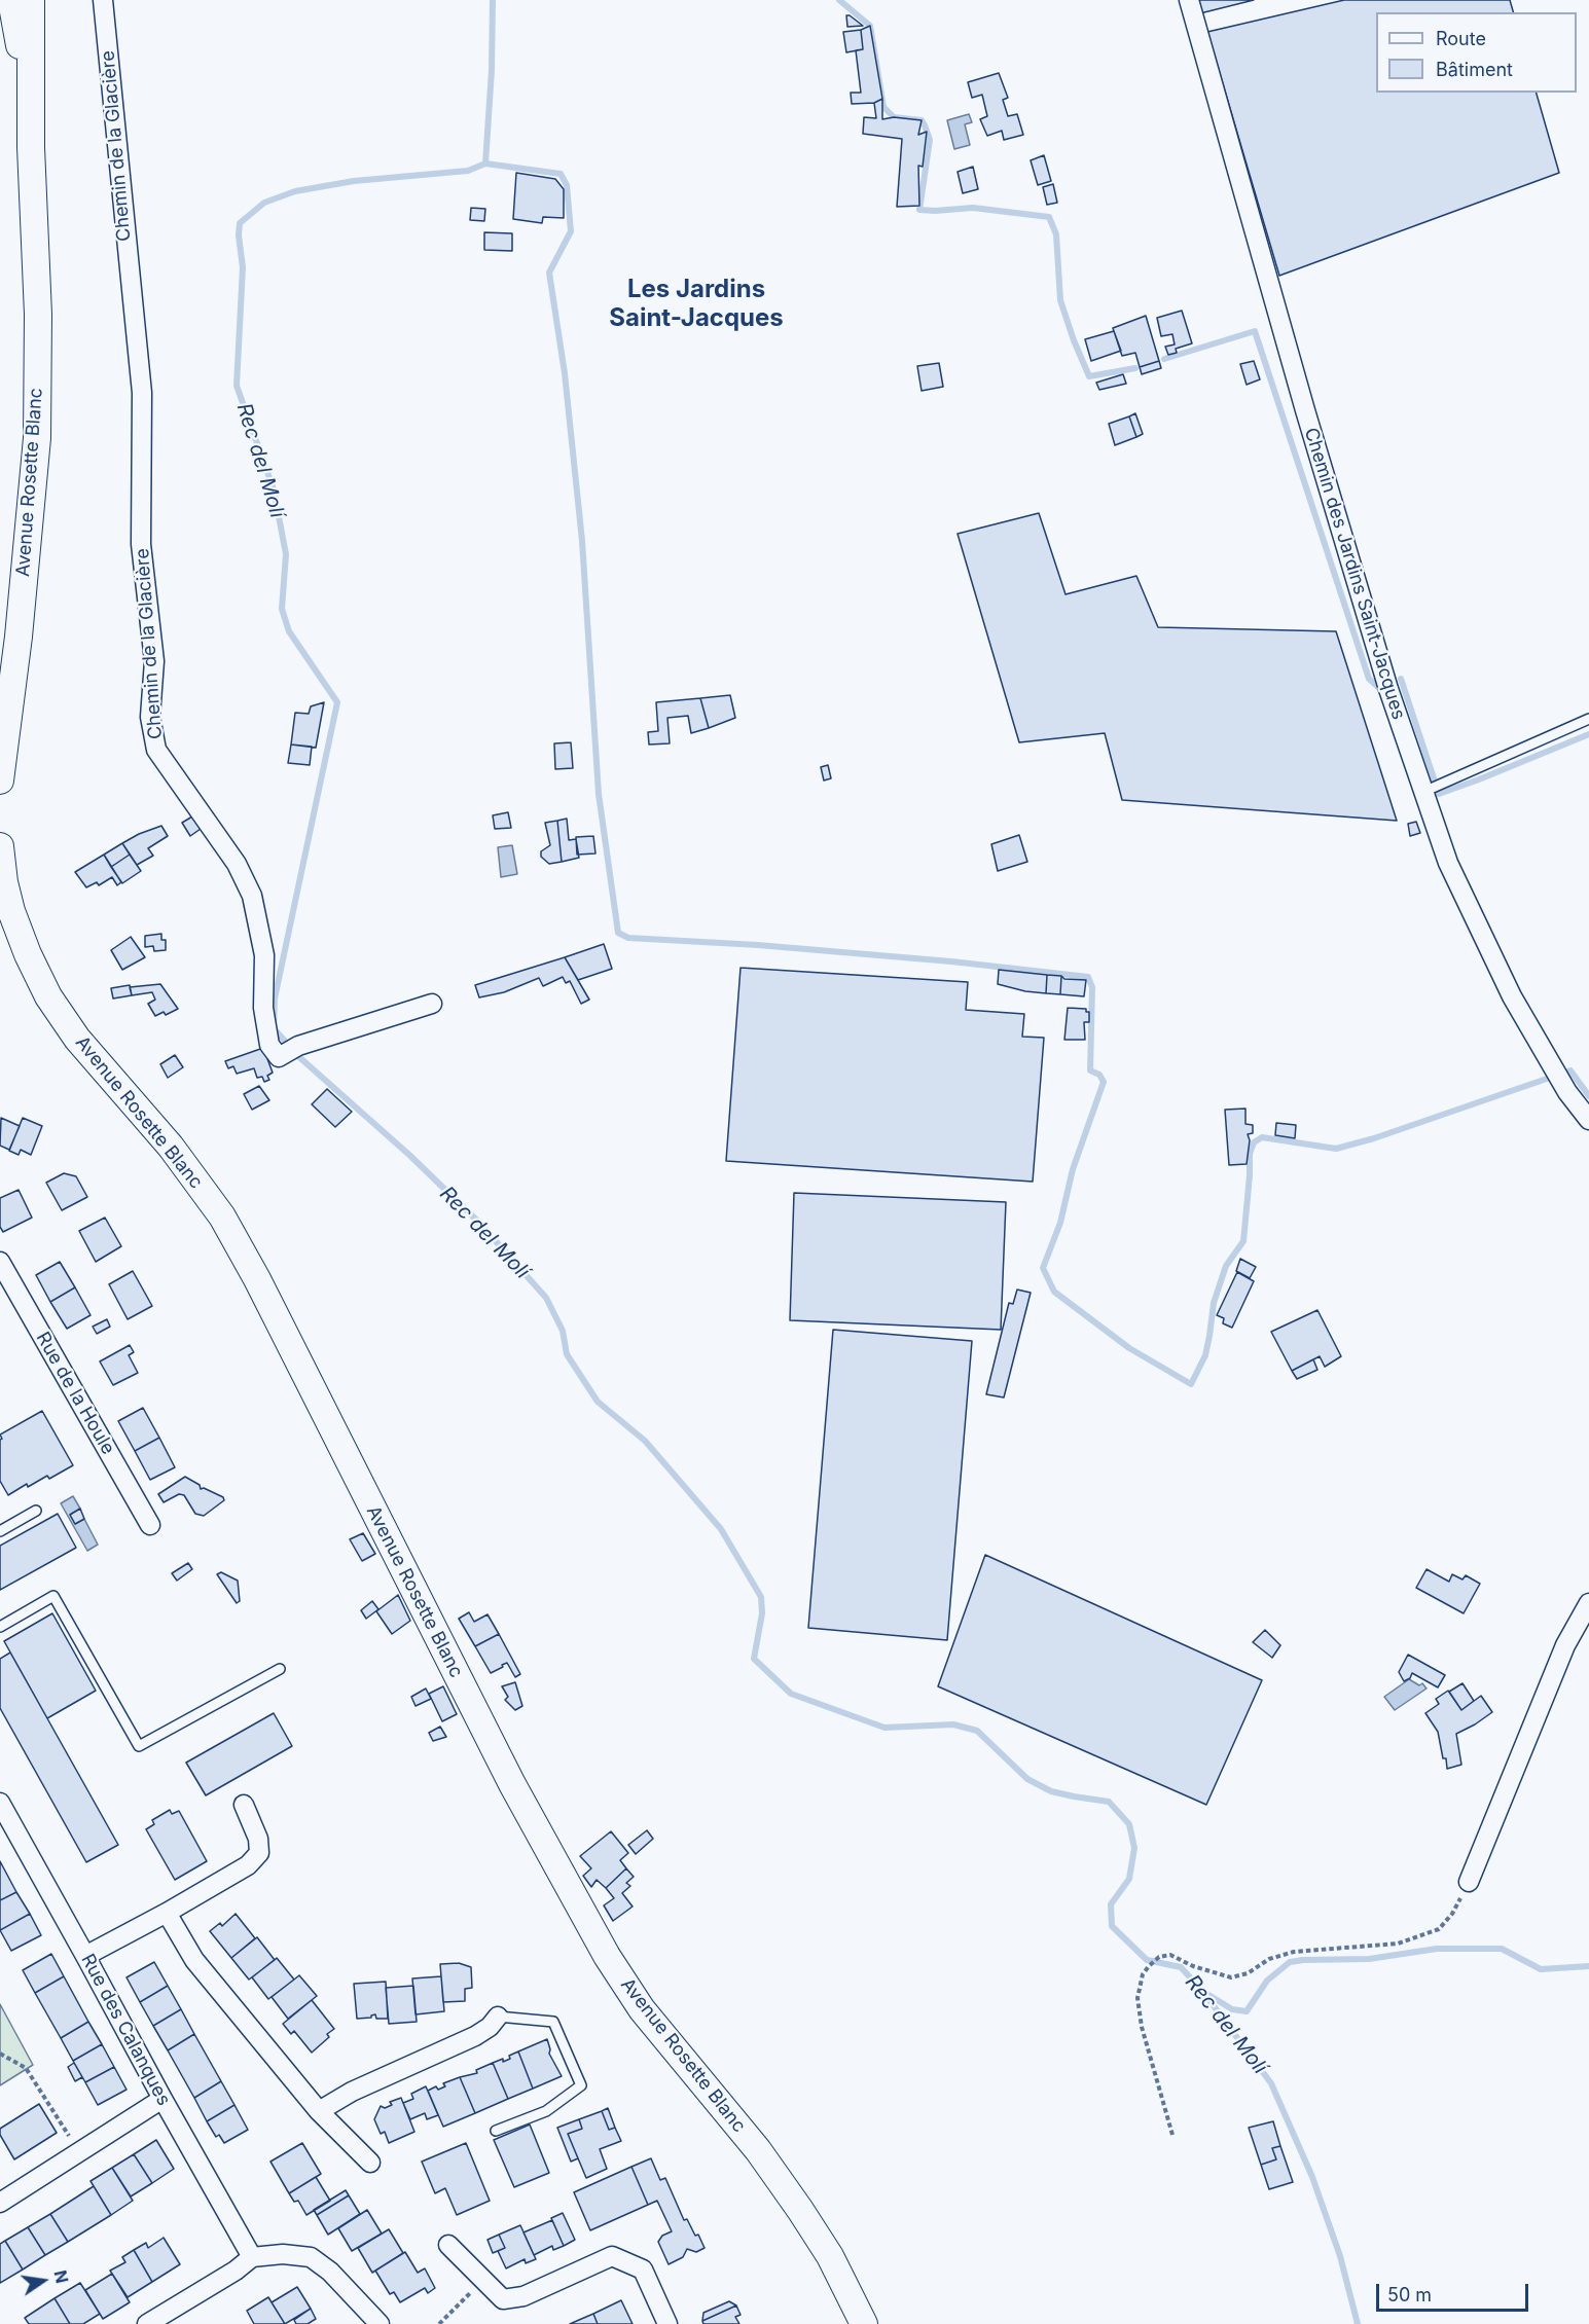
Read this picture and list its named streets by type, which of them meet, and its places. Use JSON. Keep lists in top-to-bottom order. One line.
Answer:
{"streets":{"main road":["Avenue Rosette Blanc"],"street":["Chemin de la Glacière","Chemin des Jardins Saint-Jacques","Rue de la Houle","Rue des Calanques"]},"districts":["Les Jardins Saint-Jacques"],"water":["Rec del Molí"],"legend":["Route","Bâtiment"],"scale_bar":"50 m","north":"right"}
